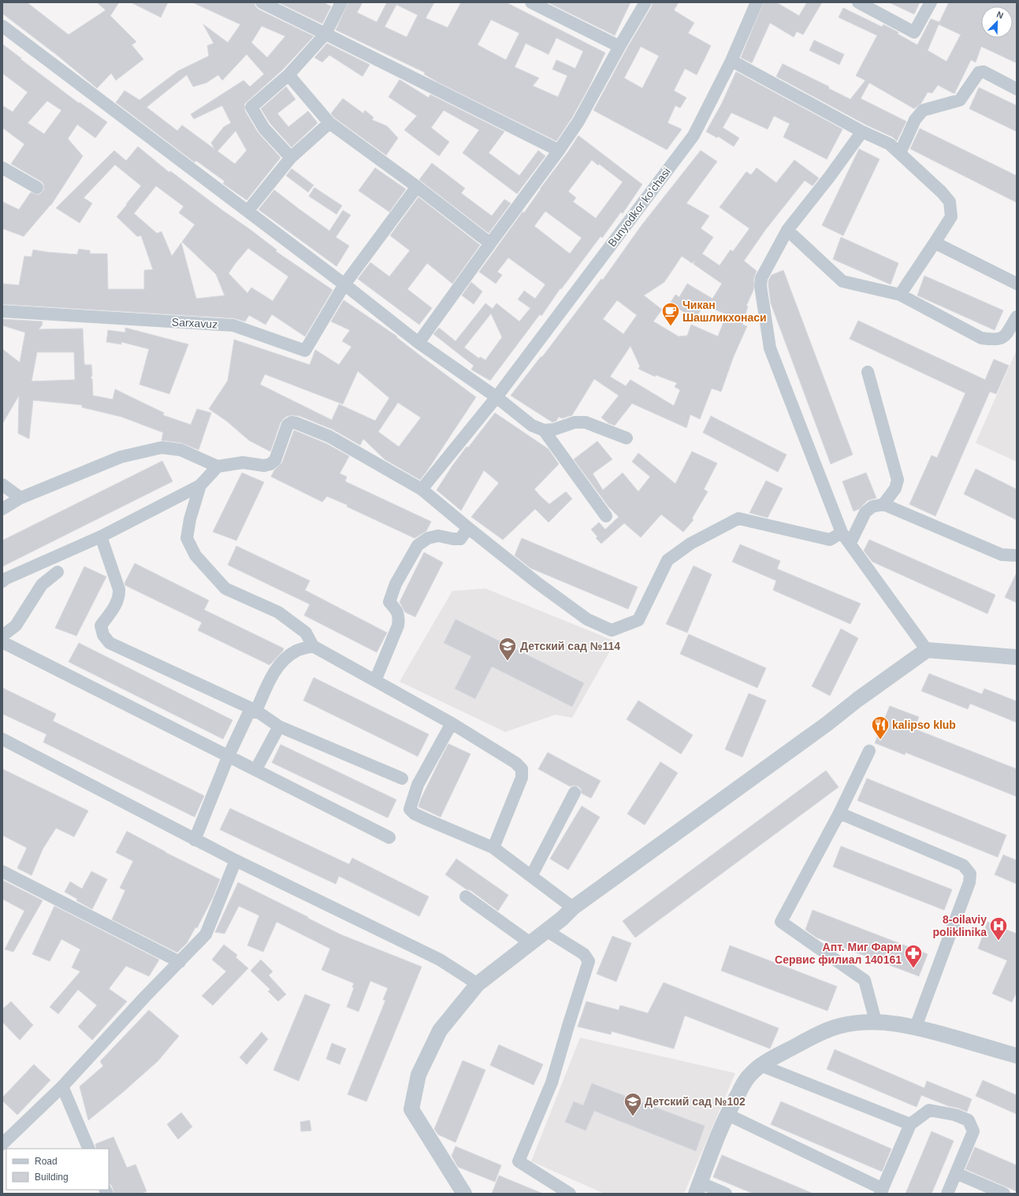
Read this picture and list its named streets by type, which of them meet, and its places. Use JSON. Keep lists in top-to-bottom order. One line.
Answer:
{"streets":{"street":["Bunyodkor ko'chasi","Sarxavuz"]},"places":{"cafe":["Чикан Шашликхонаси"],"school or university":["Детский сад №114","Детский сад №102"],"restaurant":["kalipso klub"],"hospital":["8-oilaviy poliklinika"],"pharmacy":["Апт. Миг Фарм Сервис филиал 140161"]},"legend":["Road","Building"],"north":"top right"}
